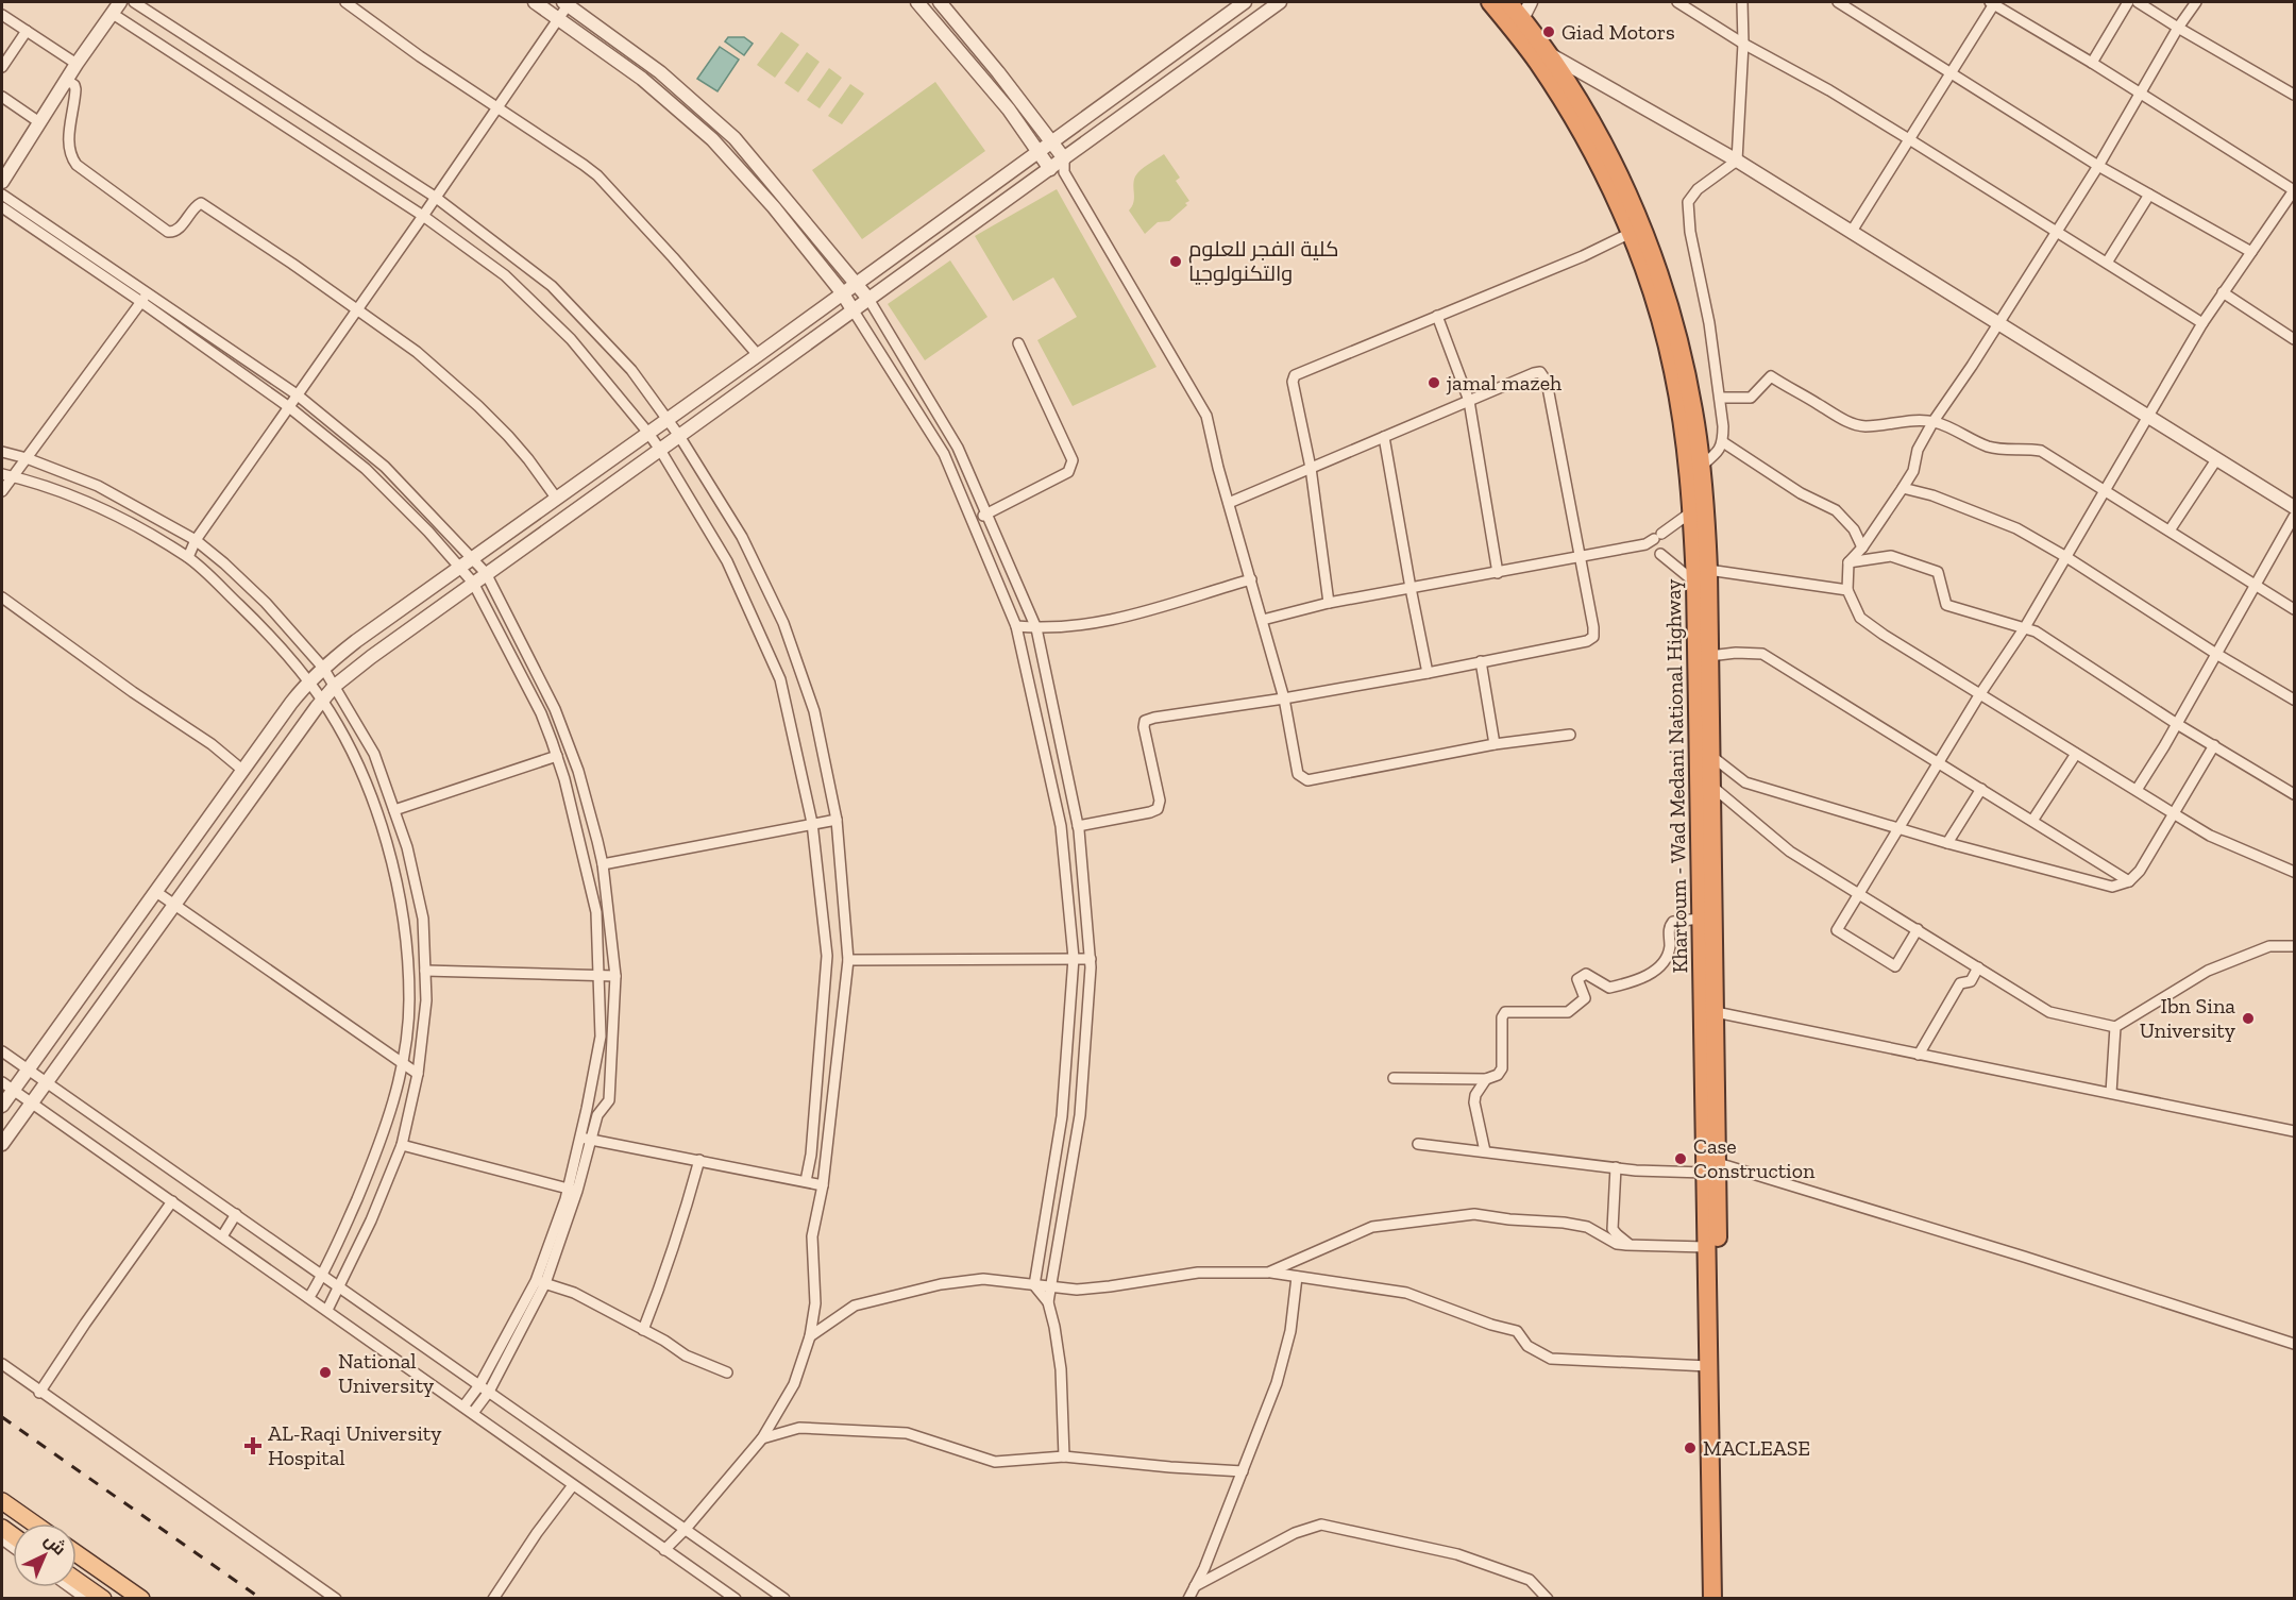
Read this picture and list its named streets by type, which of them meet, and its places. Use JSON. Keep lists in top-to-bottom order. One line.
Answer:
{"streets":{"highway":["Khartoum - Wad Medani National Highway"]},"places":{"other":["Giad Motors","كلية الفجر للعلوم والتكنولوجيا","jamal mazeh","Ibn Sina University","Case Construction","National University","MACLEASE"],"health":["AL-Raqi University Hospital"]},"north":"top right"}
